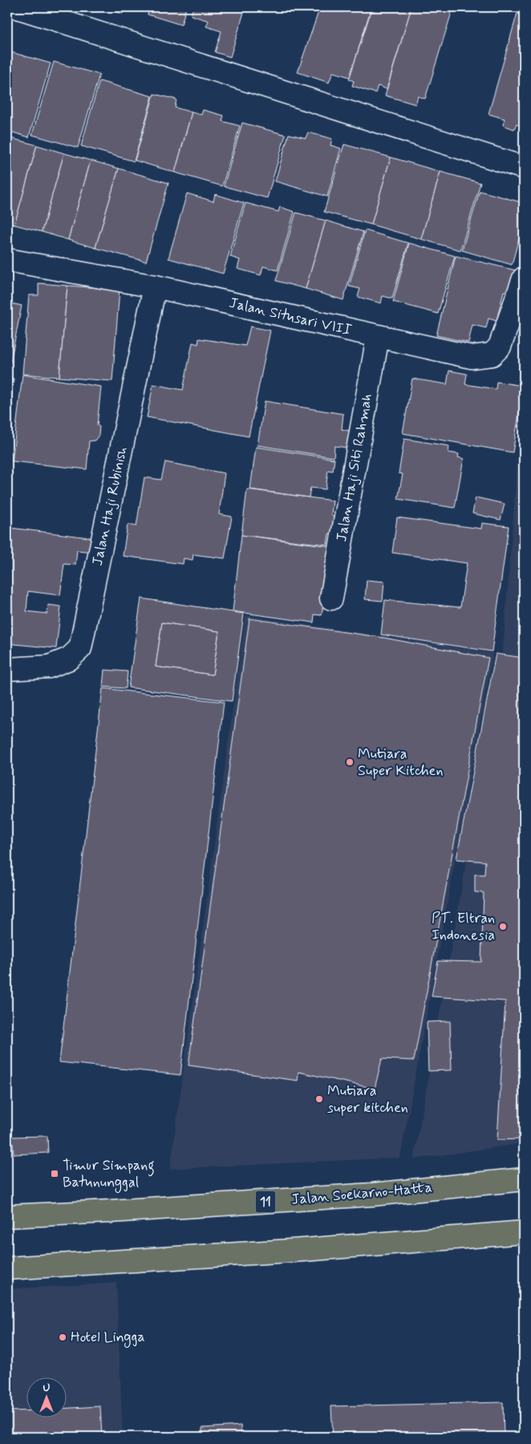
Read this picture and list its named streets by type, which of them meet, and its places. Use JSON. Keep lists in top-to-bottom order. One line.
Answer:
{"streets":{"highway":["Jalan Soekarno-Hatta","11"],"street":["Jalan Situsari VIII","Jalan Haji Siti Rahmah","Jalan Haji Rubinish"]},"crossings":[["Jalan Situsari VIII","Jalan Haji Siti Rahmah"],["Jalan Situsari VIII","Jalan Haji Rubinish"]],"places":{"other":["Mutiara Super Kitchen","PT. Eltran Indonesia","Mutiara super kitchen","Hotel Lingga"],"transit":["Timur Simpang Batununggal"]},"north":"top"}
